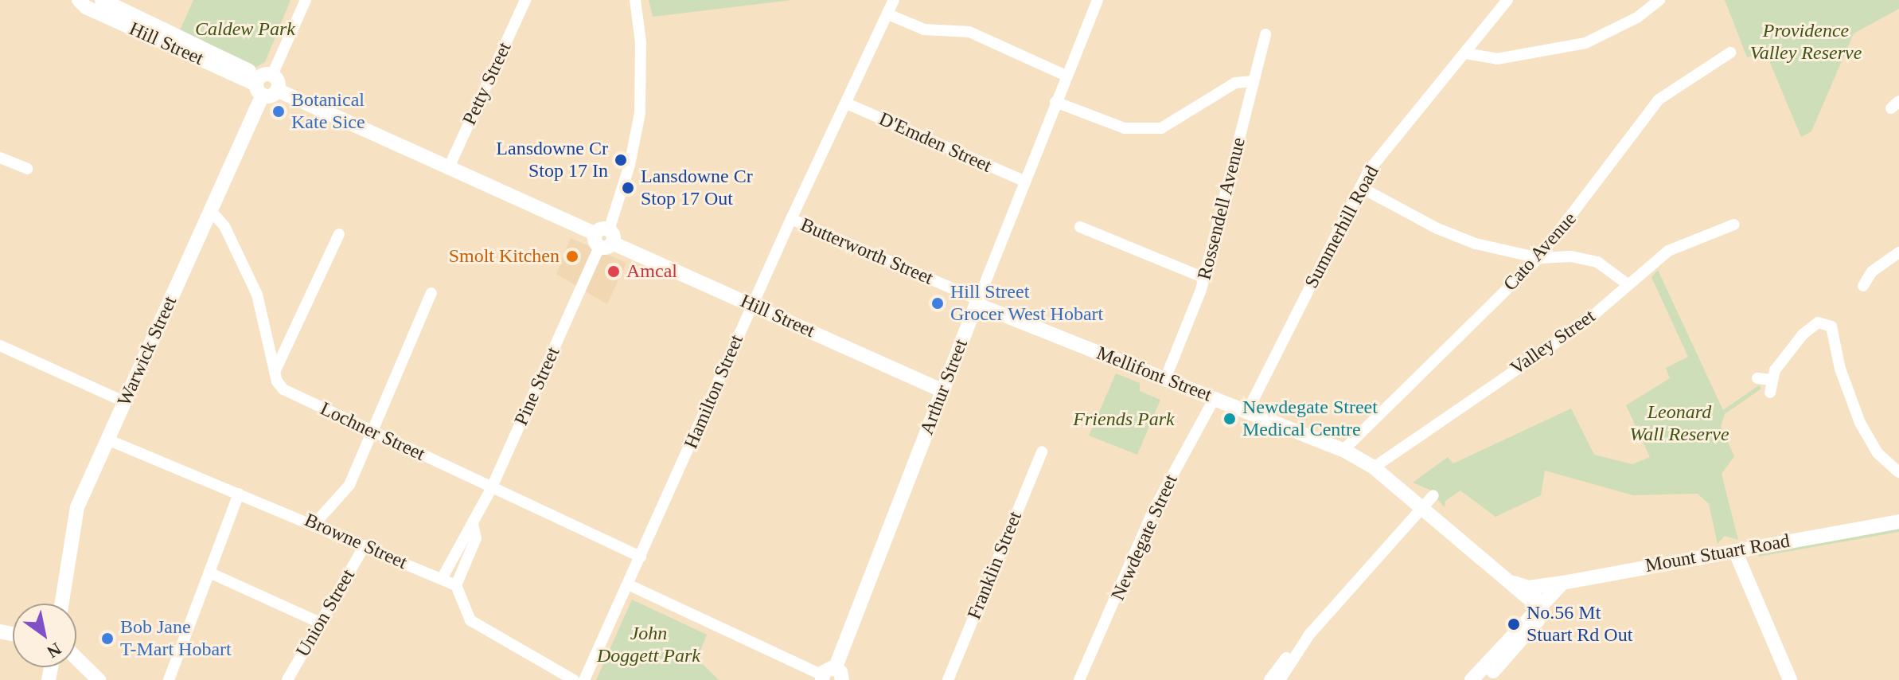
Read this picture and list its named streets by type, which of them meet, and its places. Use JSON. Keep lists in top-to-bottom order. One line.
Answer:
{"streets":{"street":["Hill Street","Petty Street","D'Emden Street","Rossendell Avenue","Summerhill Road","Butterworth Street","Cato Avenue","Valley Street","Warwick Street","Mellifont Street","Pine Street","Arthur Street","Hamilton Street","Lochner Street","Newdegate Street","Browne Street","Mount Stuart Road","Franklin Street","Union Street"]},"crossings":[["Hill Street","Petty Street"],["Hill Street","Warwick Street"],["Hill Street","Pine Street"],["Hill Street","Arthur Street"],["Hill Street","Hamilton Street"],["D'Emden Street","Arthur Street"],["D'Emden Street","Hamilton Street"],["Rossendell Avenue","Mellifont Street"],["Summerhill Road","Mellifont Street"],["Butterworth Street","Mellifont Street"],["Butterworth Street","Arthur Street"],["Butterworth Street","Hamilton Street"],["Cato Avenue","Mellifont Street"],["Valley Street","Mellifont Street"],["Warwick Street","Lochner Street"],["Warwick Street","Browne Street"],["Mellifont Street","Arthur Street"],["Mellifont Street","Newdegate Street"],["Mellifont Street","Mount Stuart Road"],["Pine Street","Lochner Street"],["Pine Street","Browne Street"],["Hamilton Street","Lochner Street"],["Browne Street","Union Street"]],"parks":["Caldew Park","Providence Valley Reserve","Leonard Wall Reserve","Friends Park","John Doggett Park"],"places":["Botanical Kate Sice","Lansdowne Cr Stop 17 In","Lansdowne Cr Stop 17 Out","Smolt Kitchen","Amcal","Hill Street Grocer West Hobart","Newdegate Street Medical Centre","No.56 Mt Stuart Rd Out","Bob Jane T-Mart Hobart"],"north":"bottom right"}
